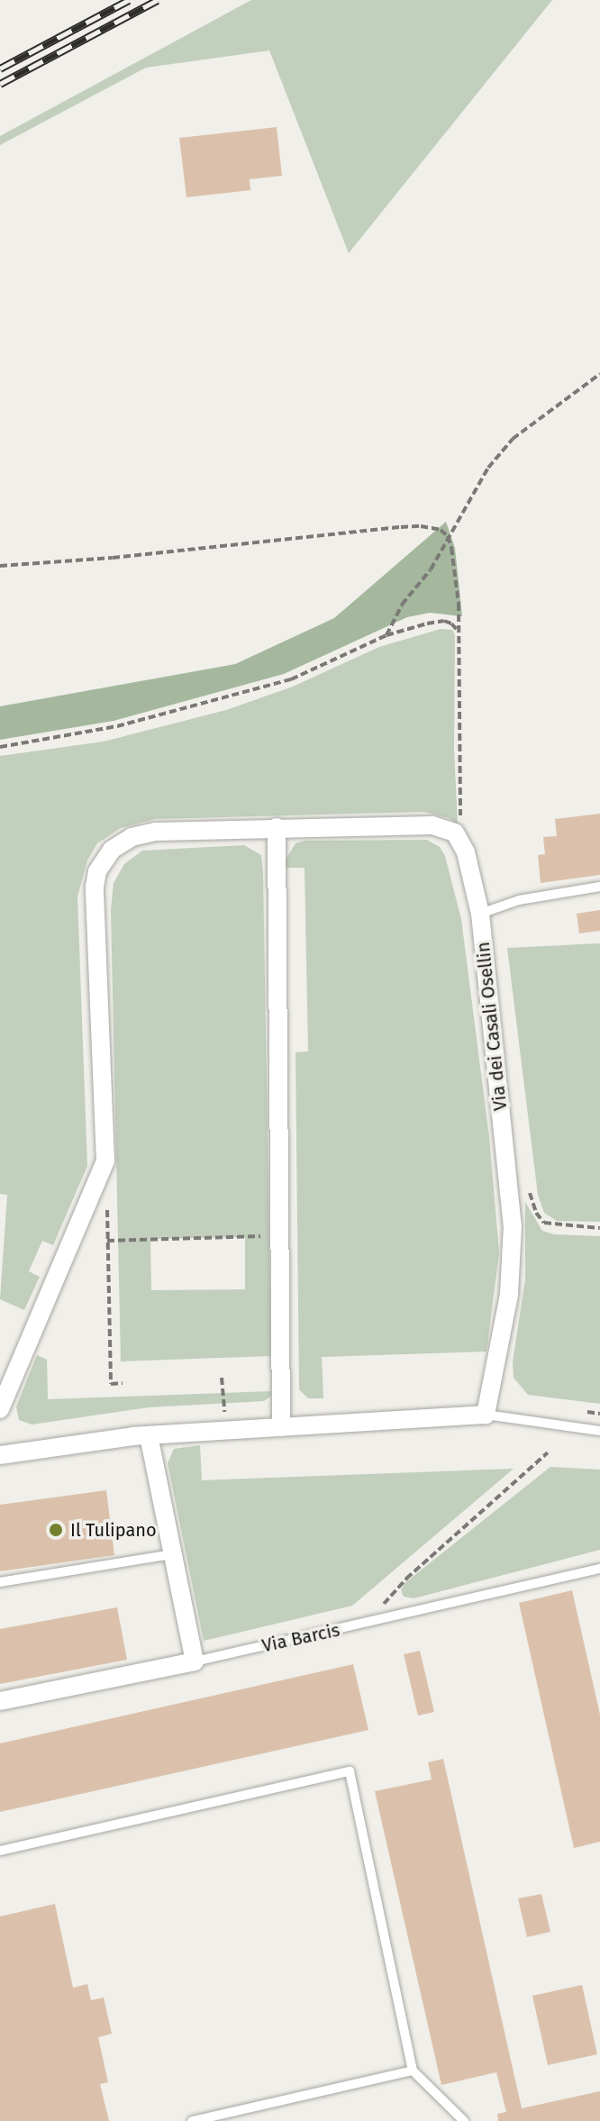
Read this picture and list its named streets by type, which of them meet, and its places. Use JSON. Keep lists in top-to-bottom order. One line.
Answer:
{"streets":{"street":["Via dei Casali Osellin","Via Barcis"]},"places":["Il Tulipano"]}
